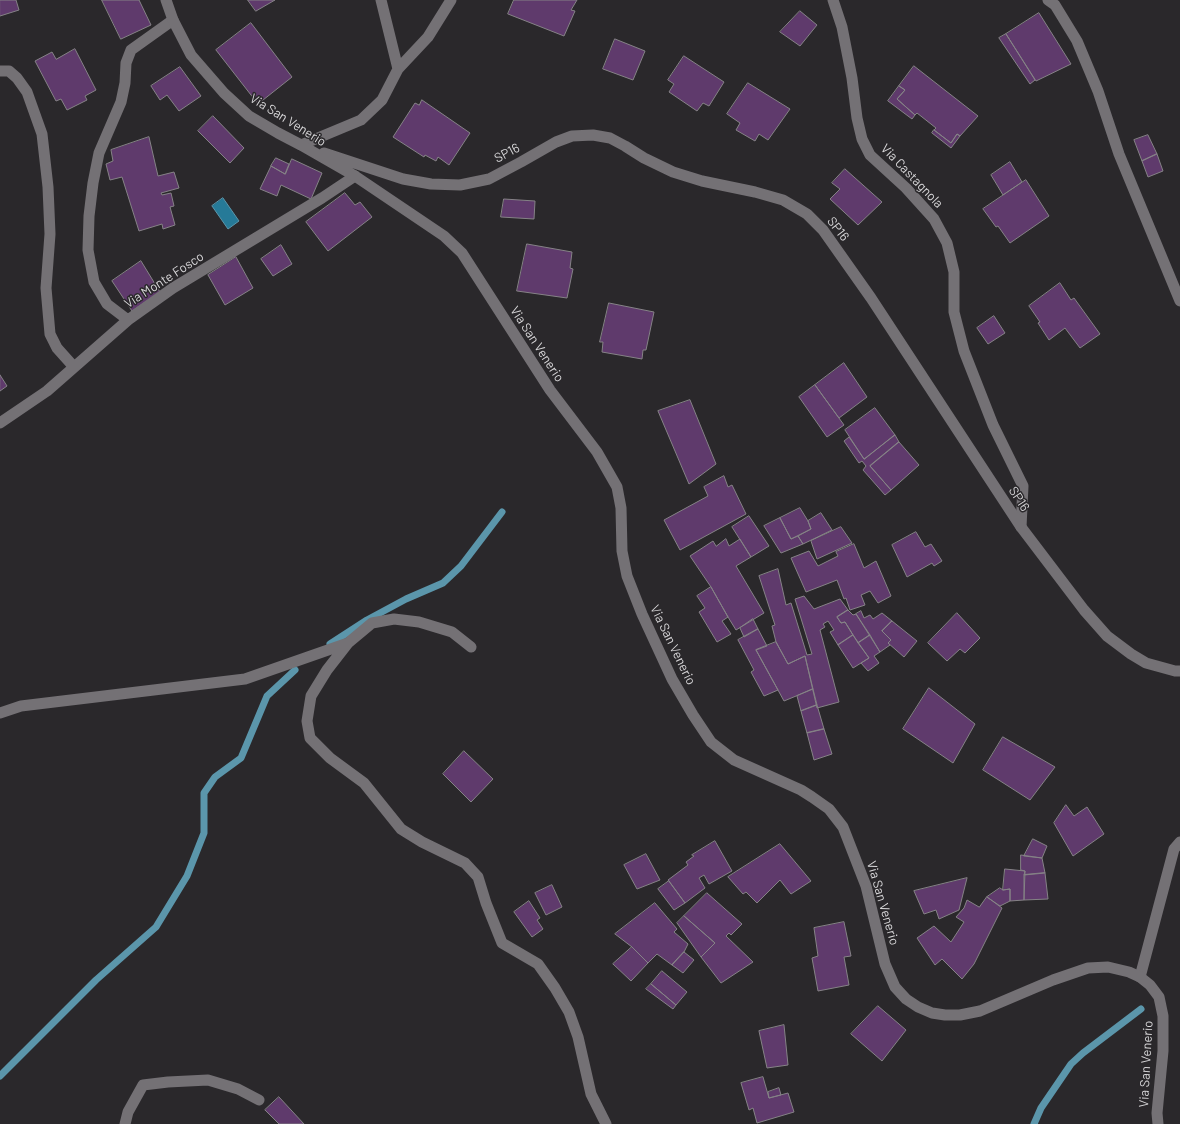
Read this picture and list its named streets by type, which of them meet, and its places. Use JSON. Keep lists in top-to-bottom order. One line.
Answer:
{"streets":{"street":["Via San Venerio","SP16","Via Castagnola","Via Monte Fosco"]},"crossings":[["Via San Venerio","SP16"],["Via San Venerio","Via Monte Fosco"],["SP16","Via Castagnola"]]}
